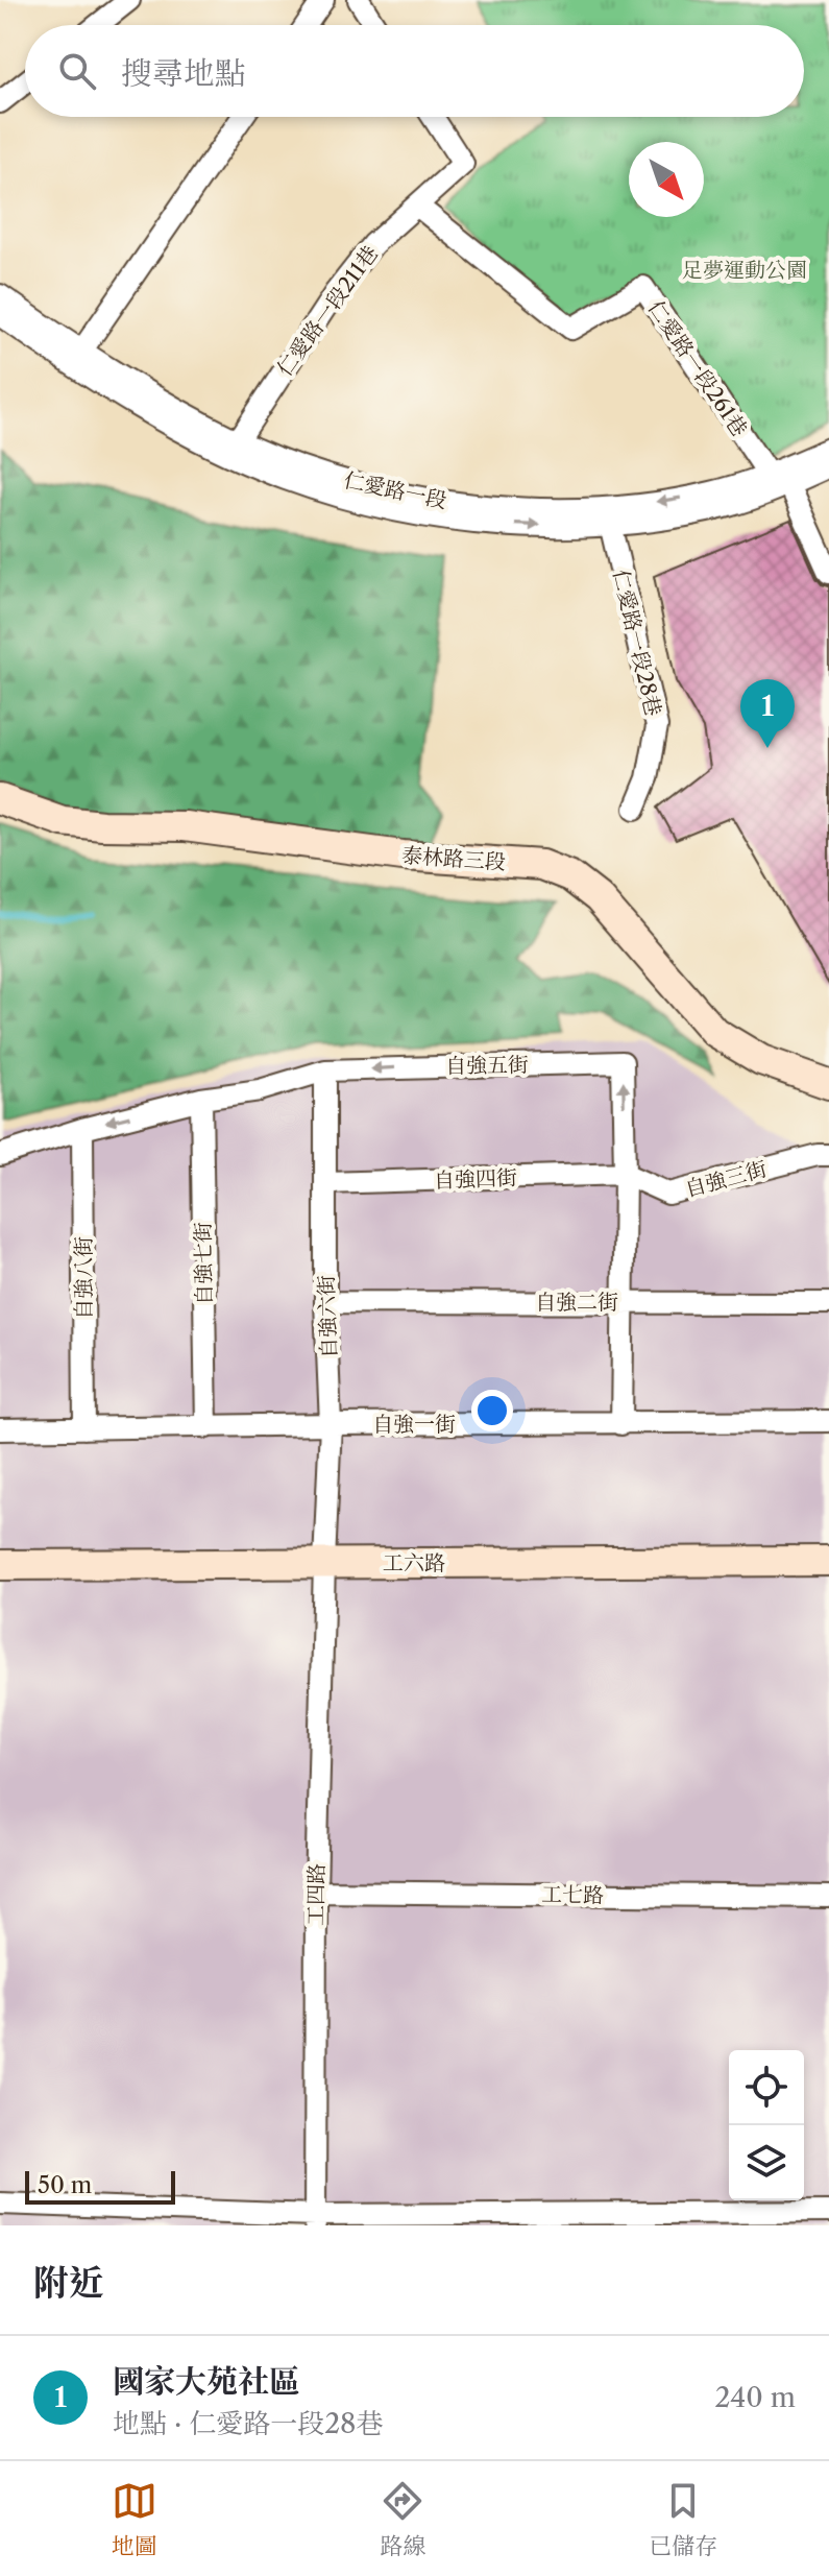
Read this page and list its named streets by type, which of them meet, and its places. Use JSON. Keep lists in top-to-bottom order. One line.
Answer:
{"streets":{"main road":["泰林路三段","工六路"],"street":["仁愛路一段211巷","仁愛路一段261巷","仁愛路一段","仁愛路一段28巷","自強五街","自強四街","自強三街","自強七街","自強八街","自強二街","自強六街","自強一街","工四路","工七路"]},"crossings":[["仁愛路一段211巷","仁愛路一段261巷"],["仁愛路一段211巷","仁愛路一段"],["仁愛路一段261巷","仁愛路一段"],["仁愛路一段","仁愛路一段28巷"],["自強五街","自強四街"],["自強五街","自強三街"],["自強五街","自強七街"],["自強五街","自強八街"],["自強五街","自強二街"],["自強五街","自強六街"],["自強五街","自強一街"],["自強四街","自強三街"],["自強四街","自強六街"],["自強七街","自強一街"],["自強八街","自強一街"],["自強二街","自強六街"],["自強六街","自強一街"],["自強六街","工六路"],["自強六街","工四路"],["工六路","工四路"],["工四路","工七路"]],"parks":["足夢運動公園"],"scale_bar":"50 m","north":"bottom right","page":{"search":"搜尋地點","pins":"1","scale":"50 m","heading":"附近","list":[{"mark":"1","name":"國家大苑社區","note":"地點 · 仁愛路一段28巷","value":"240 m"}],"nav":["地圖","路線","已儲存"]}}
